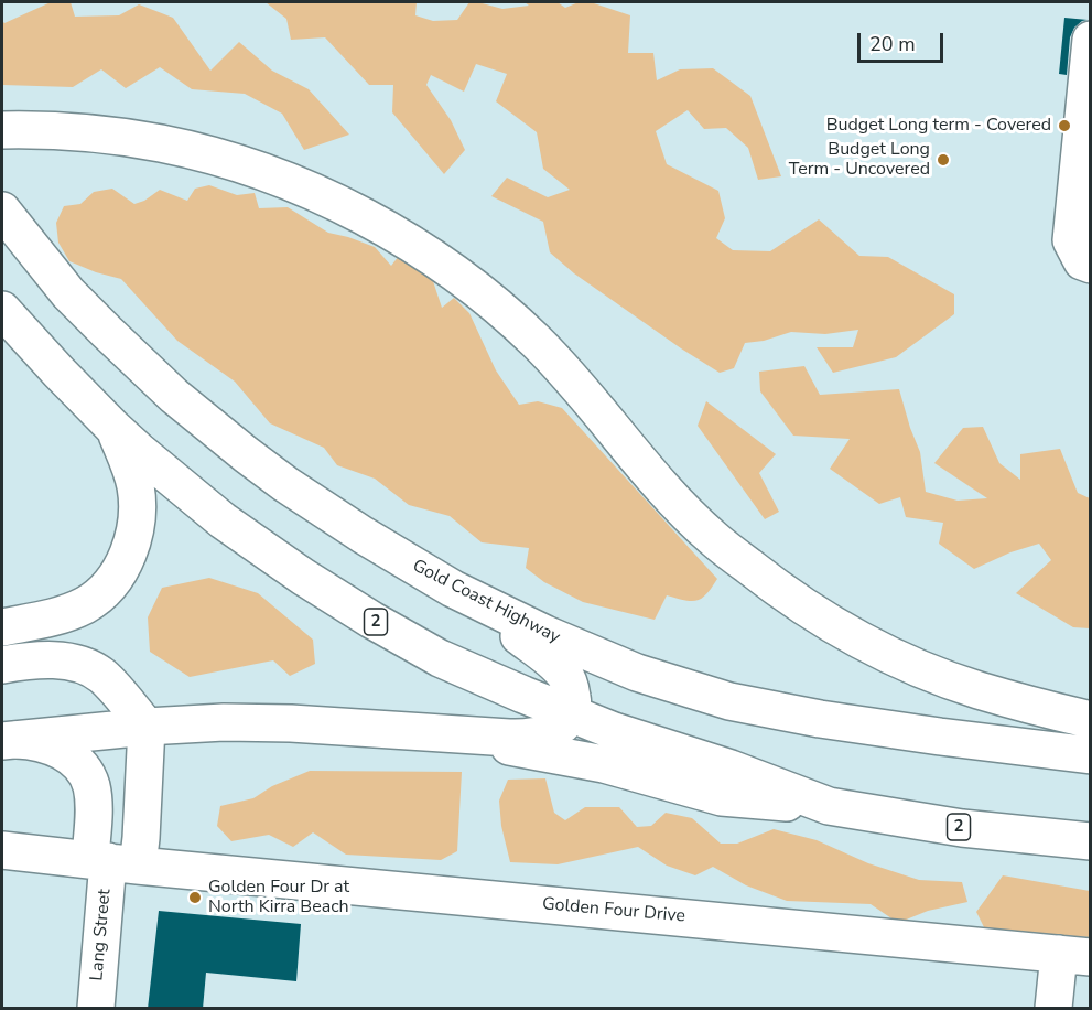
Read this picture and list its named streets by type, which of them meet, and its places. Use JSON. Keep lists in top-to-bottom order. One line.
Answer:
{"streets":{"main road":["Gold Coast Highway","2","Golden Four Drive","Lang Street"]},"crossings":[["Golden Four Drive","Lang Street"]],"places":["Budget Long term - Covered","Budget Long Term - Uncovered","Golden Four Dr at North Kirra Beach"],"scale_bar":"20 m"}
